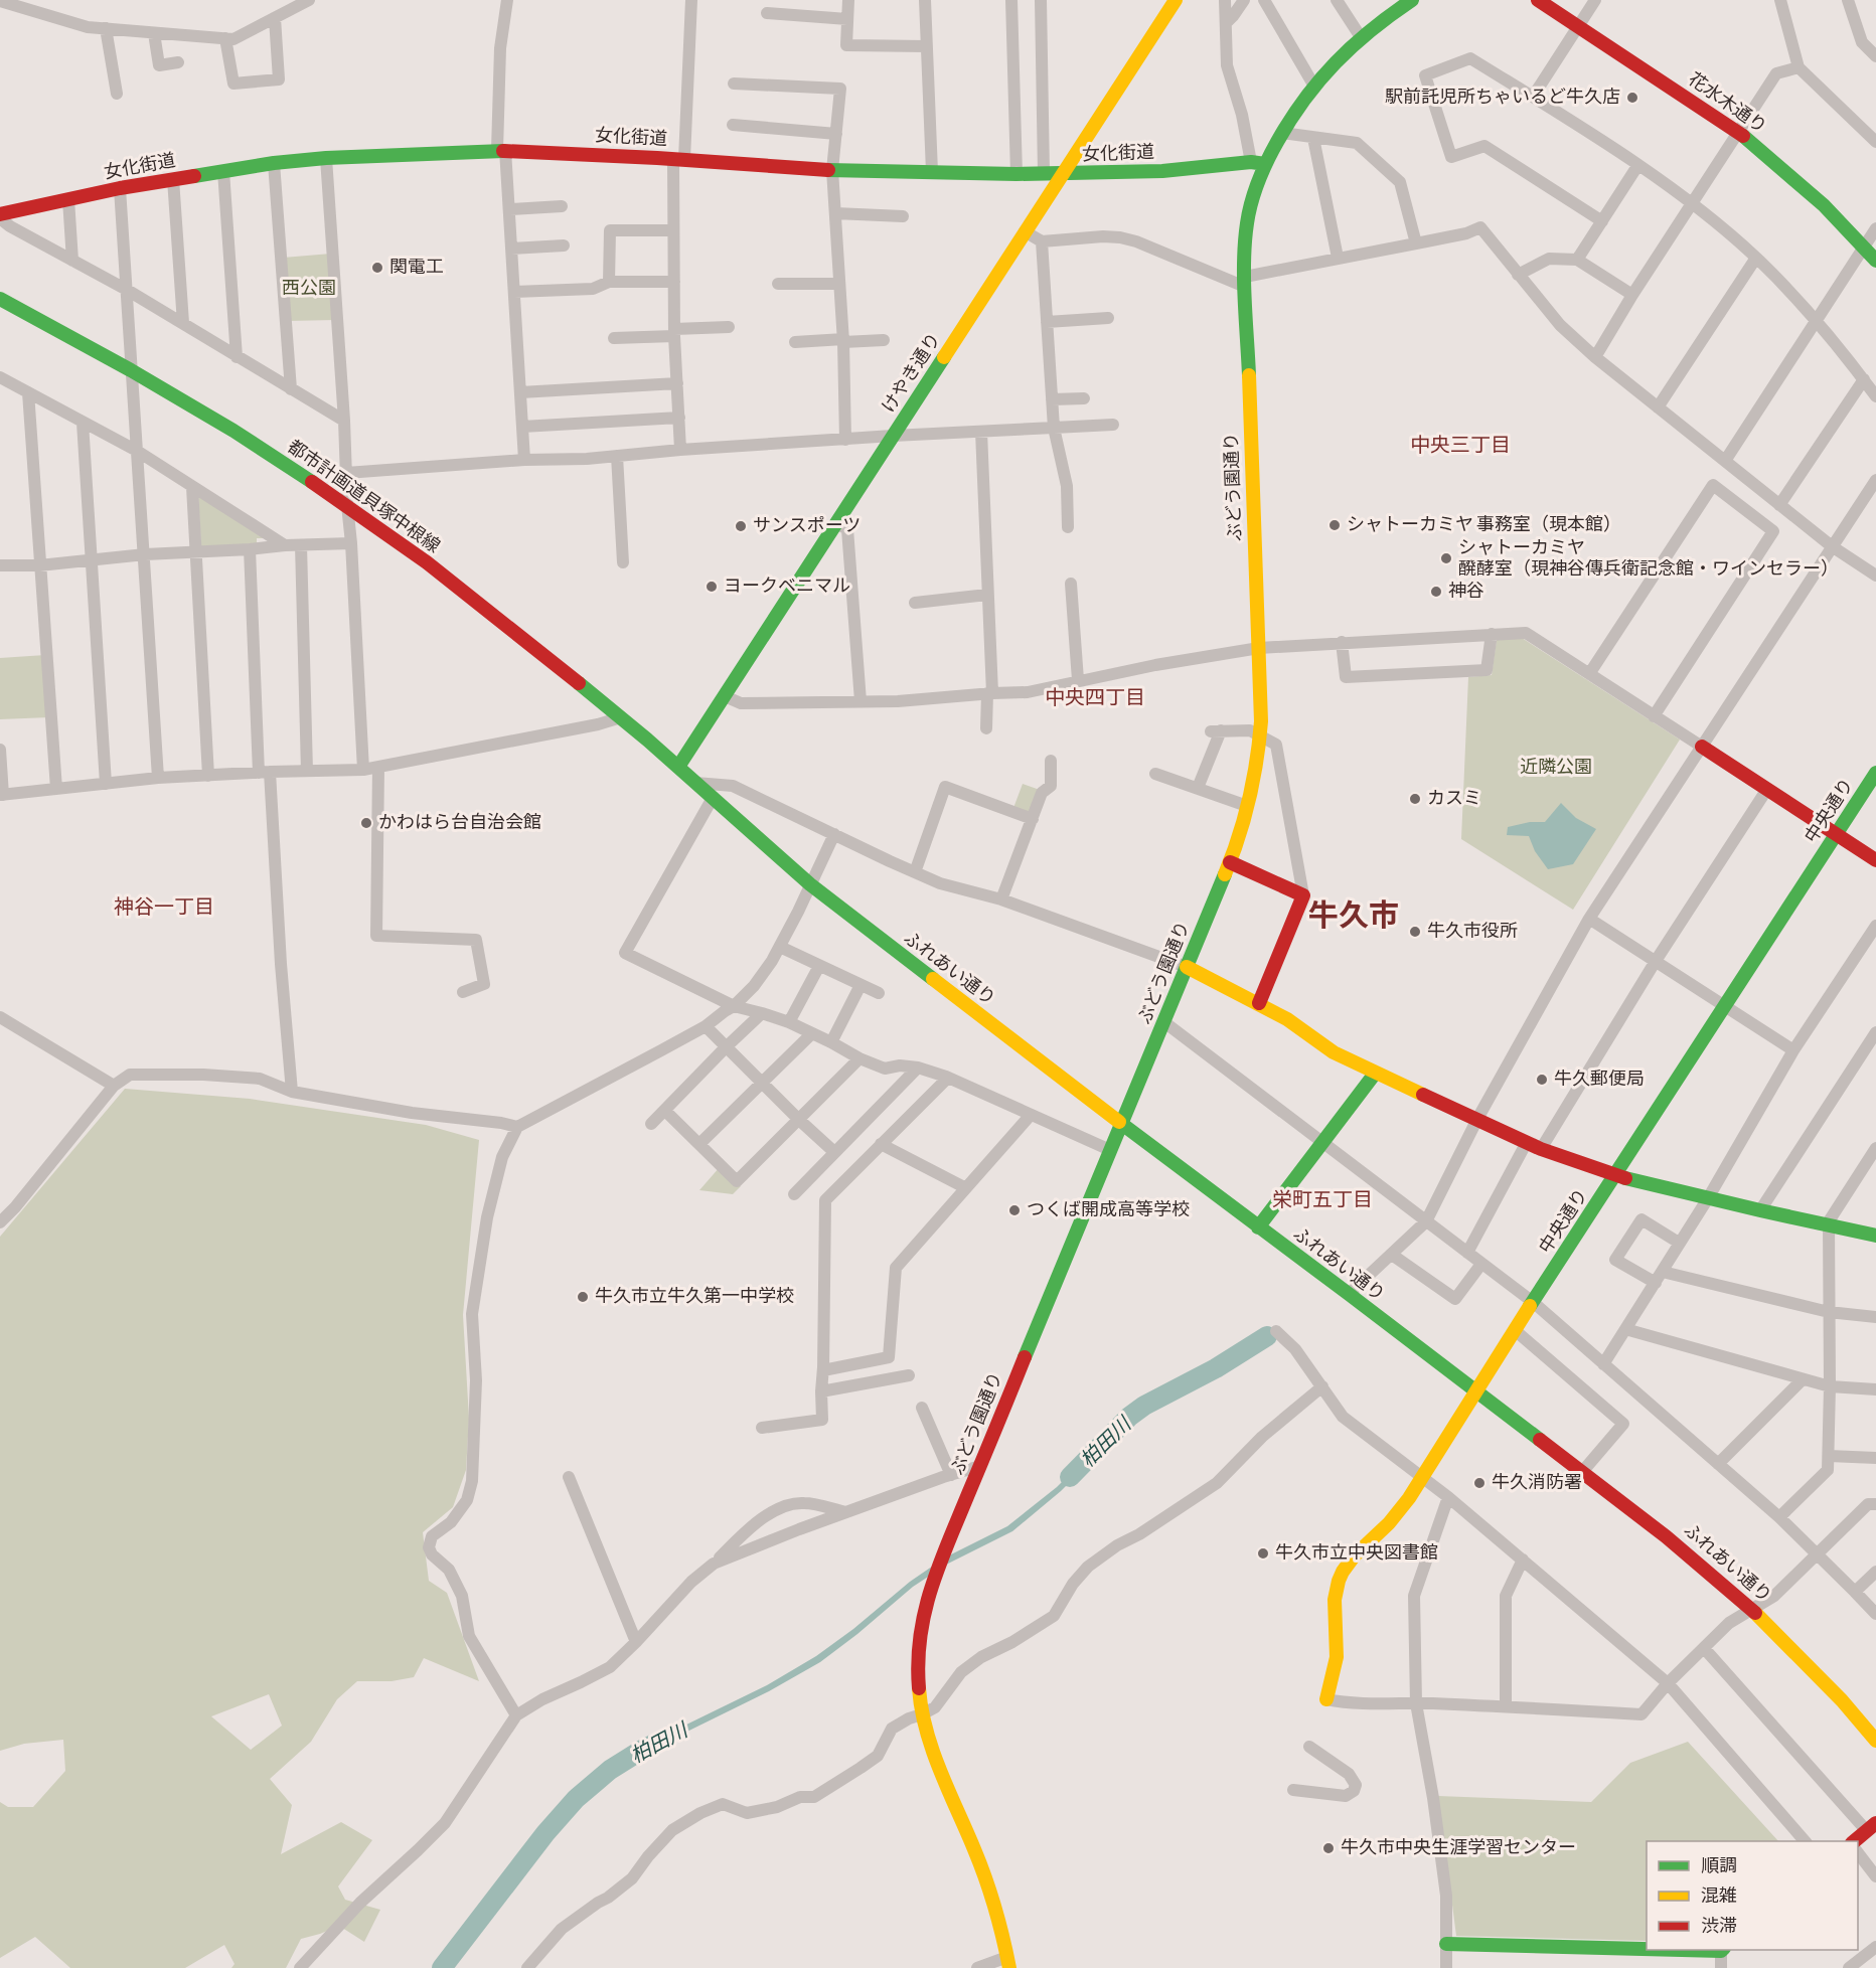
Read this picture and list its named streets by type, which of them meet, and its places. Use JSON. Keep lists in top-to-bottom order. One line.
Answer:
{"streets":{"street":["花水木通り","女化街道","けやき通り","ぶどう園通り","都市計画道貝塚中根線","中央通り","ふれあい通り"]},"crossings":[["女化街道","けやき通り"],["女化街道","ぶどう園通り"],["けやき通り","都市計画道貝塚中根線"],["けやき通り","ふれあい通り"],["ぶどう園通り","ふれあい通り"],["都市計画道貝塚中根線","ふれあい通り"],["中央通り","ふれあい通り"]],"districts":["中央三丁目","中央四丁目","神谷一丁目","牛久市","栄町五丁目"],"water":["柏田川"],"parks":["西公園","近隣公園"],"places":["駅前託児所ちゃいるど牛久店","関電工","シャトーカミヤ 事務室（現本館）","サンスポーツ","シャトーカミヤ 醗酵室（現神谷傳兵衛記念館・ワインセラー）","ヨークベニマル","神谷","カスミ","かわはら台自治会館","牛久市役所","牛久郵便局","つくば開成高等学校","牛久市立牛久第一中学校","牛久消防署","牛久市立中央図書館","牛久市中央生涯学習センター"],"legend":["順調","混雑","渋滞"]}
